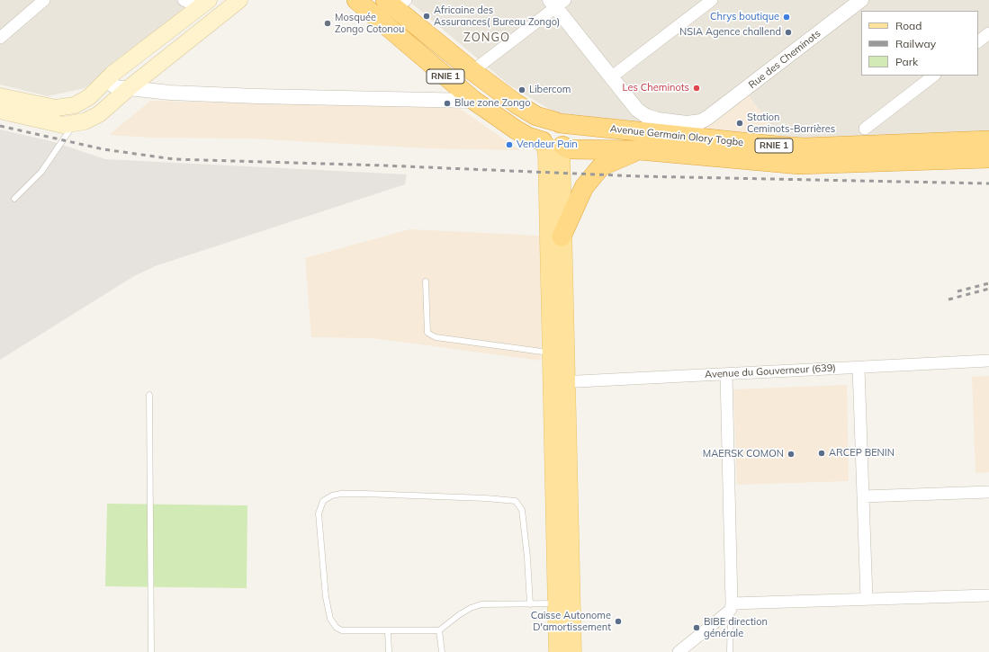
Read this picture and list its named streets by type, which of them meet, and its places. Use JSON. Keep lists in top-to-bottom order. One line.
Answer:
{"streets":{"highway":["RNIE 1","Avenue Germain Olory Togbe"],"street":["Rue des Cheminots","Avenue du Gouverneur (639)"]},"crossings":[["RNIE 1","Avenue Germain Olory Togbe"]],"districts":["ZONGO"],"places":["Africaine des Assurances( Bureau Zongo)","Chrys boutique","Mosquée Zongo Cotonou","NSIA Agence challend","Les Cheminots","Libercom","Blue zone Zongo","Station Ceminots-Barrières","Vendeur Pain","ARCEP BENIN","MAERSK COMON","Caisse Autonome D'amortissement","BIBE direction générale"],"legend":["Road","Railway","Park"]}
